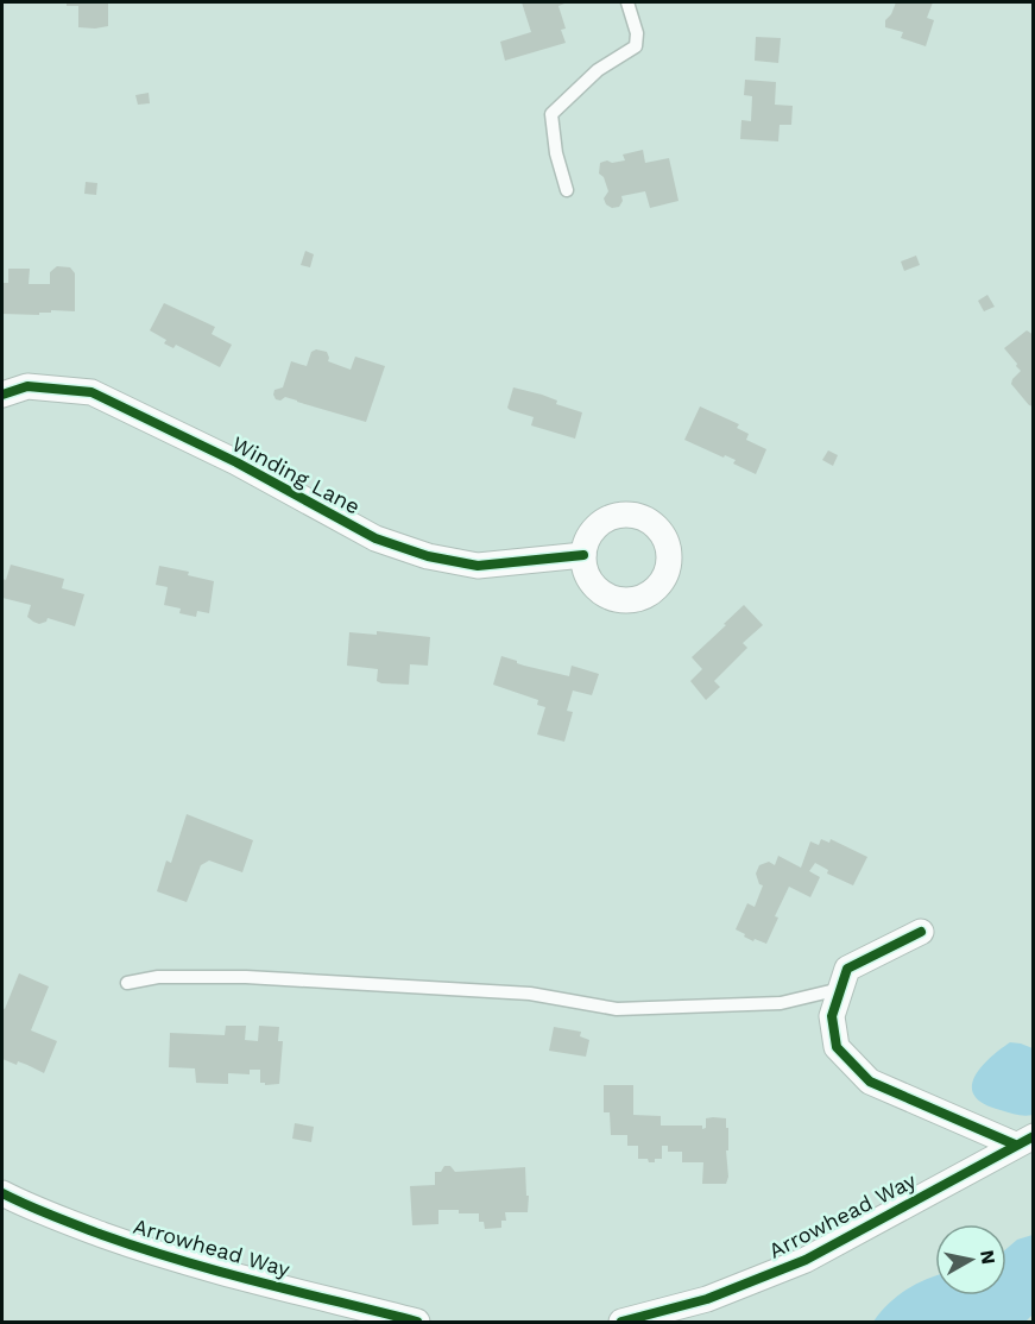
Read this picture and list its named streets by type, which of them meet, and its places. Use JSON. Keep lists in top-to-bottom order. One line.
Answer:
{"streets":{"street":["Winding Lane","Arrowhead Way"]},"north":"right"}
